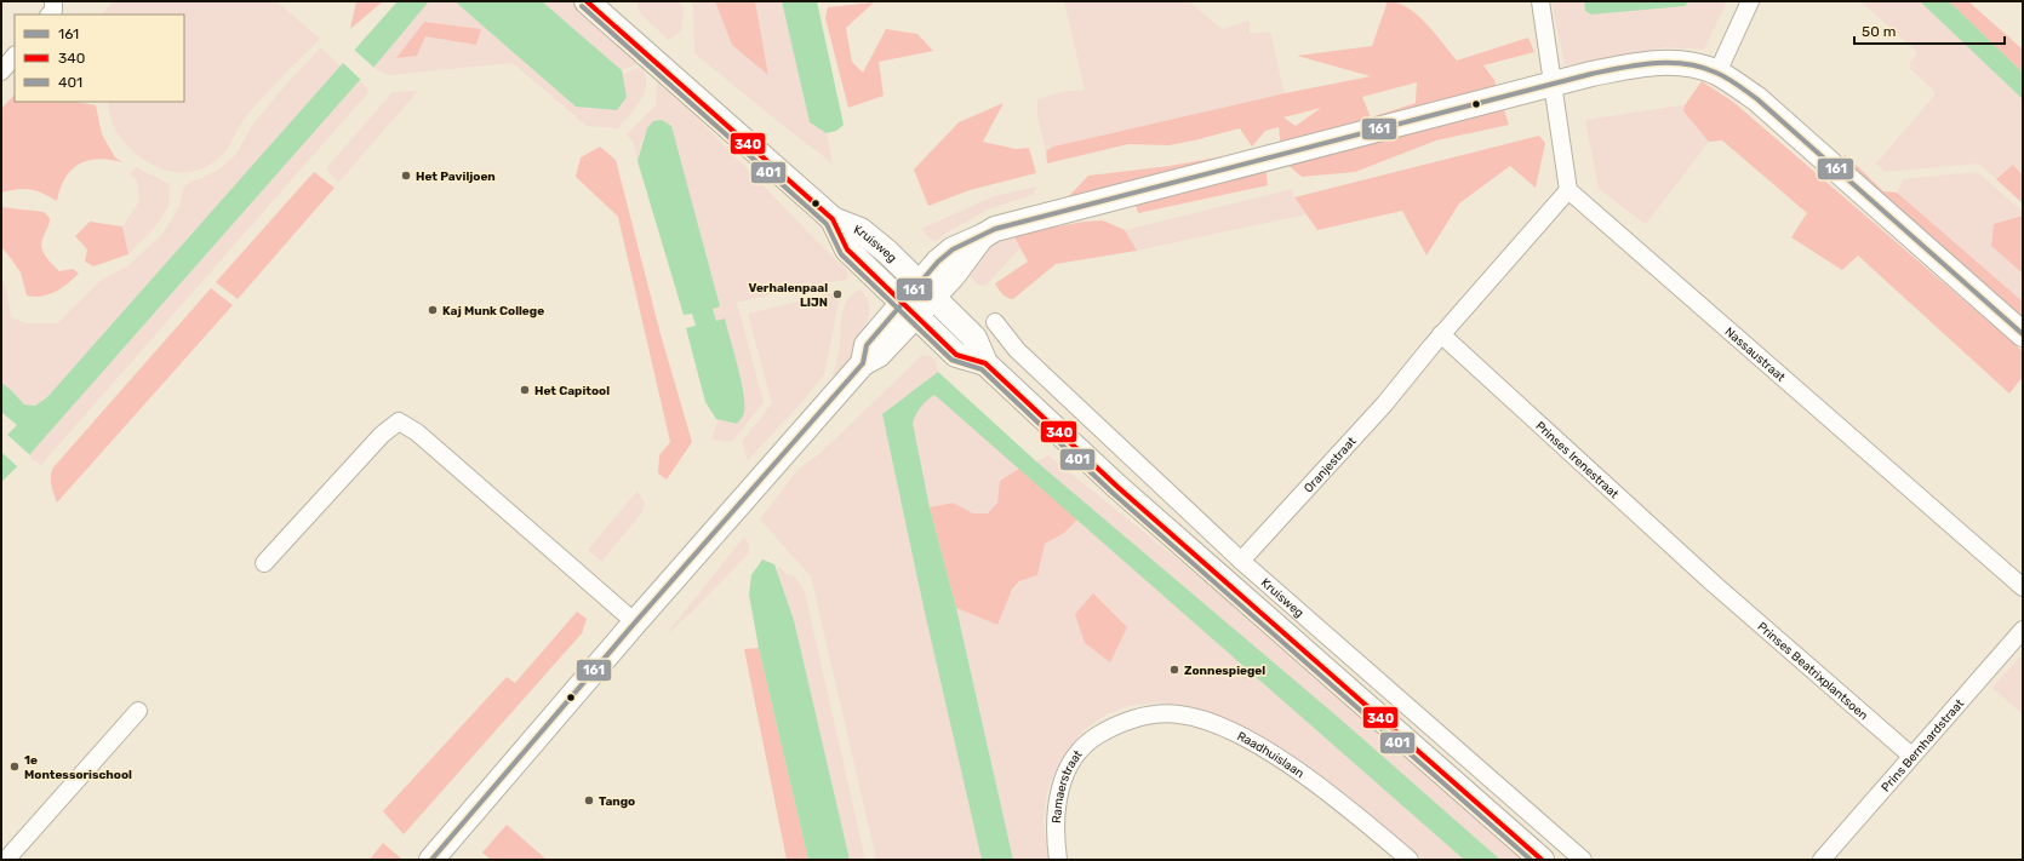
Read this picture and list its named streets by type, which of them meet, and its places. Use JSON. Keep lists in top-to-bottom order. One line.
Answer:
{"streets":{"street":["Kruisweg","Nassaustraat","Prinses Irenestraat","Oranjestraat","Prinses Beatrixplantsoen","Prins Bernhardstraat","Raadhuislaan","Ramaerstraat"]},"crossings":[["Kruisweg","Oranjestraat"],["Nassaustraat","Oranjestraat"],["Prinses Irenestraat","Oranjestraat"],["Prinses Irenestraat","Prinses Beatrixplantsoen"],["Prinses Beatrixplantsoen","Prins Bernhardstraat"],["Raadhuislaan","Ramaerstraat"]],"places":["Het Paviljoen","Verhalenpaal LIJN","Kaj Munk College","Het Capitool","Zonnespiegel","1e Montessorischool","Tango"],"lines":["transit line 340","transit line 401","transit line 161"],"legend":["161","340","401"],"scale_bar":"50 m"}
